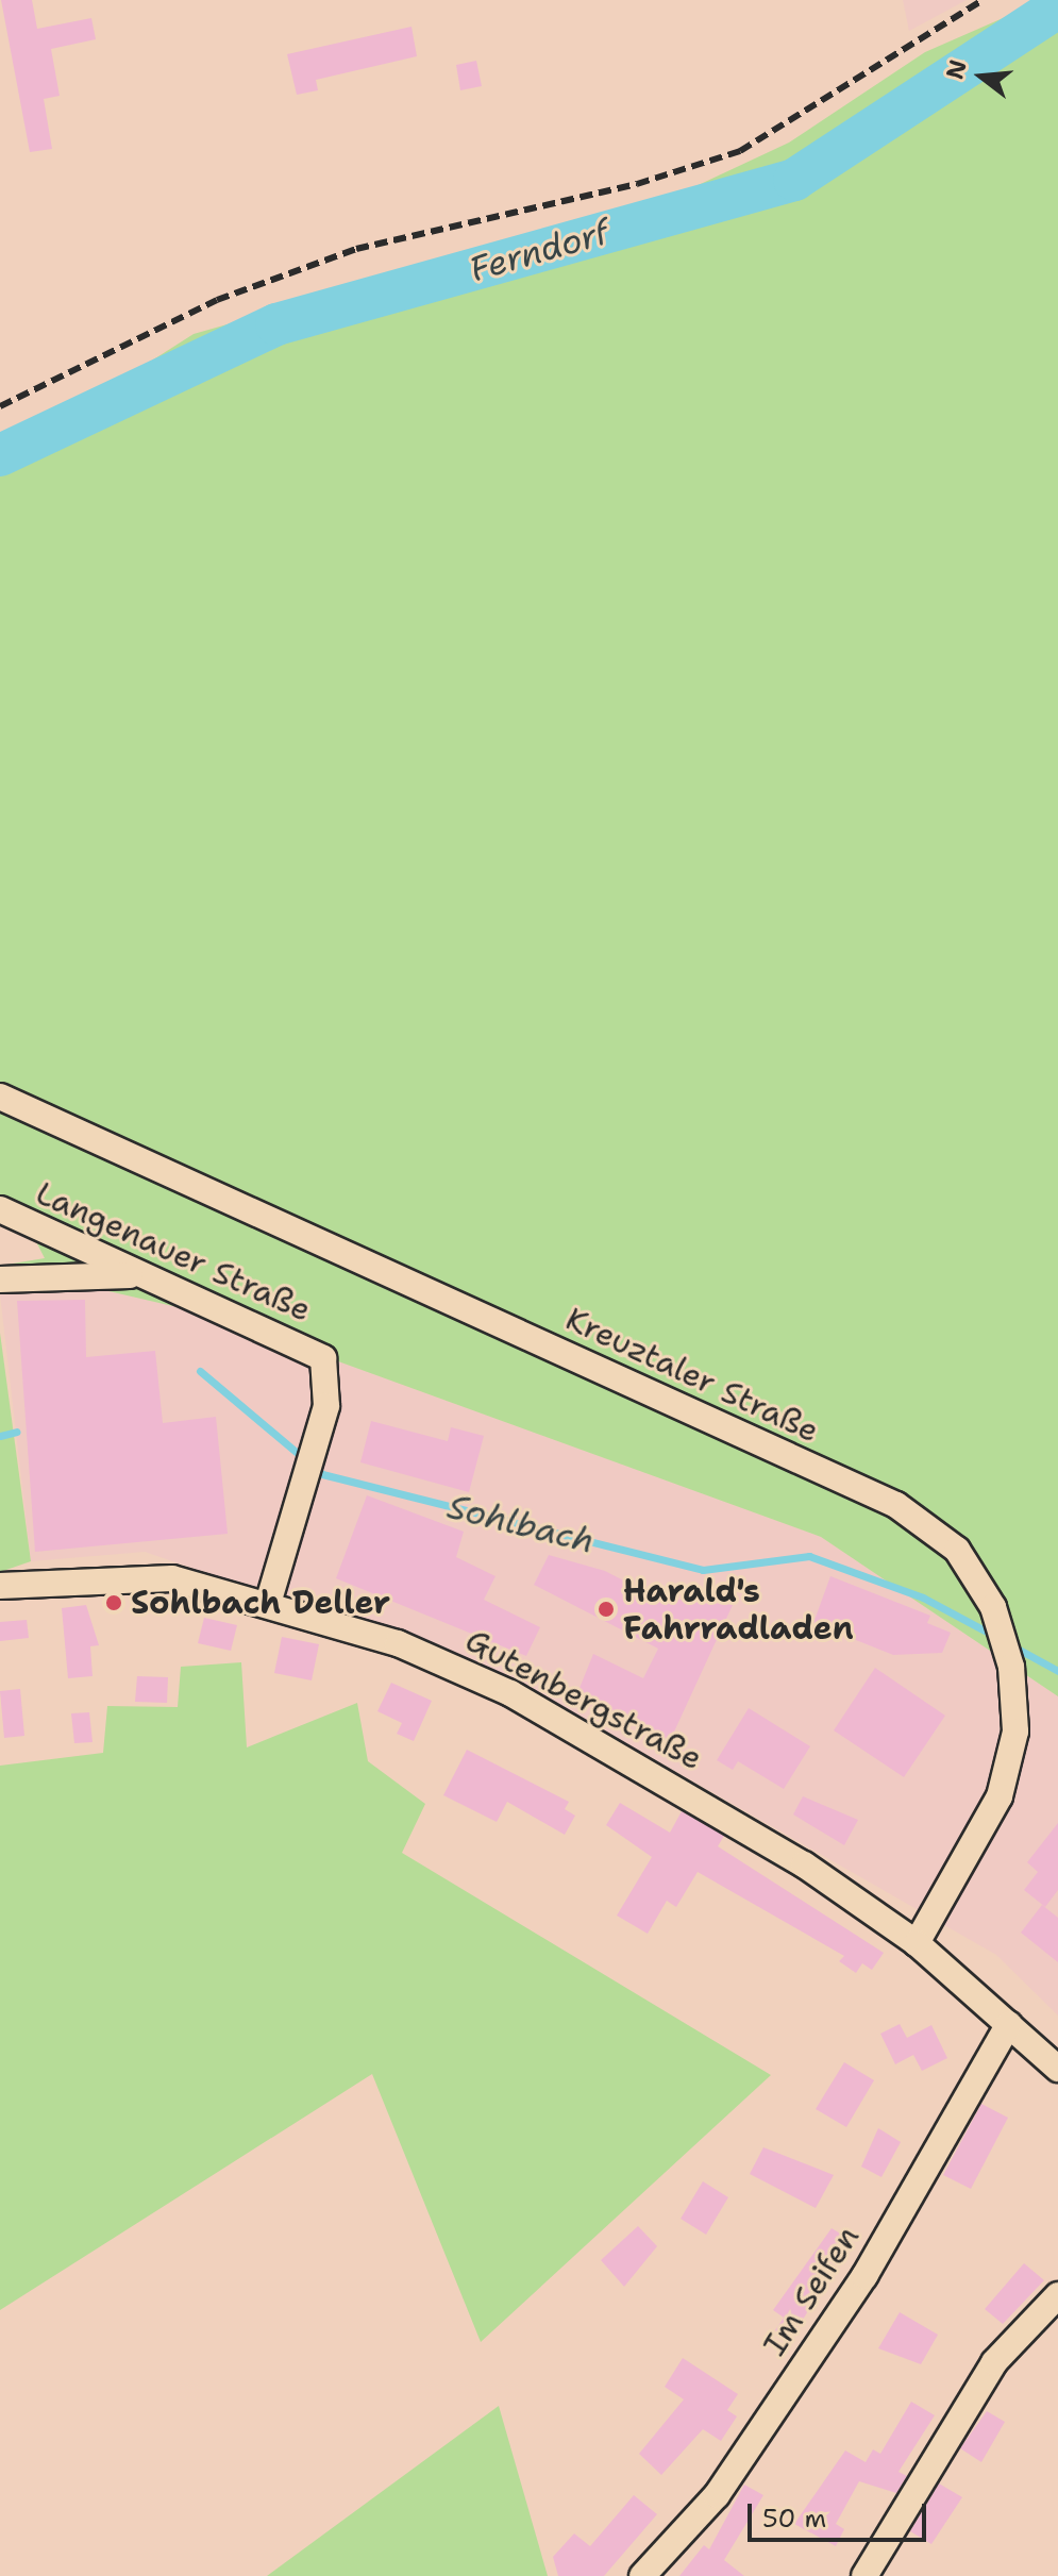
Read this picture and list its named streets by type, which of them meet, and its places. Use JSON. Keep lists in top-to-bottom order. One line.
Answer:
{"streets":{"street":["Langenauer Straße","Kreuztaler Straße","Gutenbergstraße","Im Seifen"]},"crossings":[["Langenauer Straße","Gutenbergstraße"],["Kreuztaler Straße","Gutenbergstraße"],["Gutenbergstraße","Im Seifen"]],"water":["Ferndorf","Sohlbach"],"places":["Sohlbach Deller","Harald's Fahrradladen"],"scale_bar":"50 m","north":"left"}
